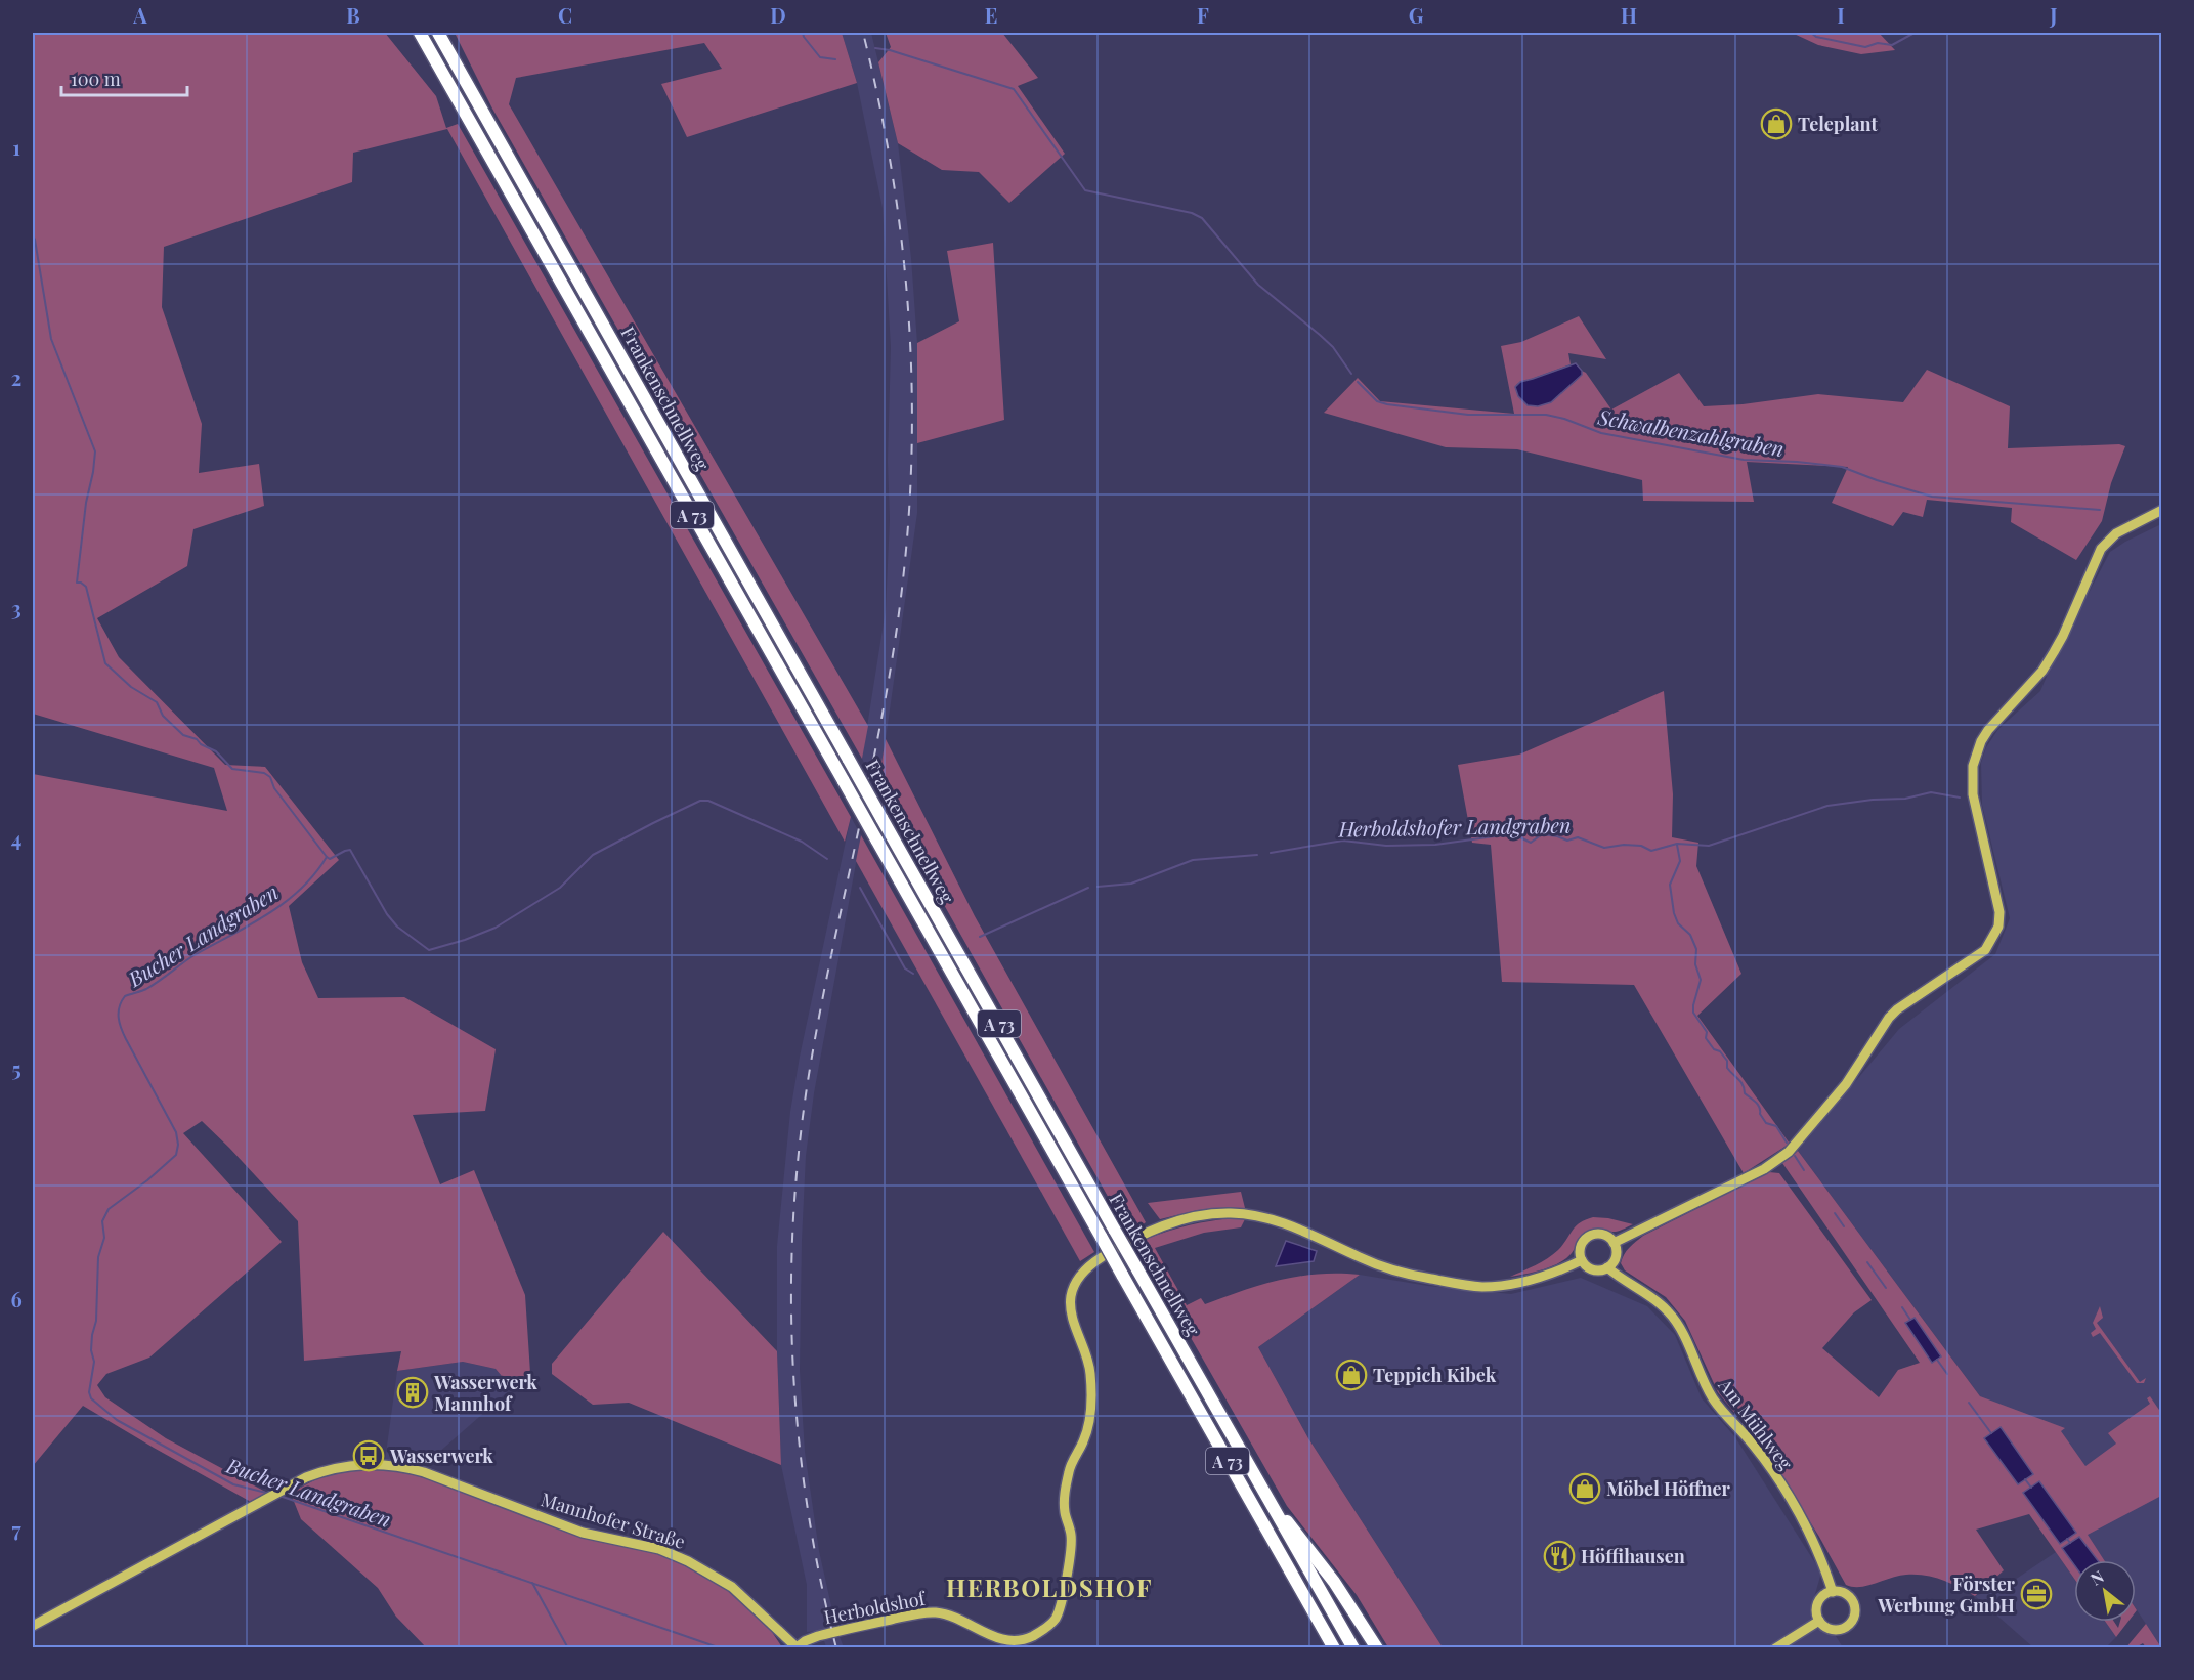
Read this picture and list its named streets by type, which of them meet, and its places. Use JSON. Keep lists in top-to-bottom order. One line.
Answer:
{"streets":{"highway":["Frankenschnellweg","A 73"],"street":["Am Mühlweg","Mannhofer Straße","Herboldshof"]},"crossings":[["Am Mühlweg","Herboldshof"],["Mannhofer Straße","Herboldshof"]],"districts":["HERBOLDSHOF"],"water":["Schwalbenzahlgraben","Herboldshofer Landgraben","Bucher Landgraben"],"places":{"shop":["Teleplant","Teppich Kibek","Möbel Höffner"],"building":["Wasserwerk Mannhof"],"bus stop":["Wasserwerk"],"restaurant":["Höffihausen"],"office":["Förster Werbung GmbH"]},"scale_bar":"100 m","north":"top left","grid":{"columns":["A","B","C","D","E","F","G","H","I","J"],"rows":["1","2","3","4","5","6","7"]}}
